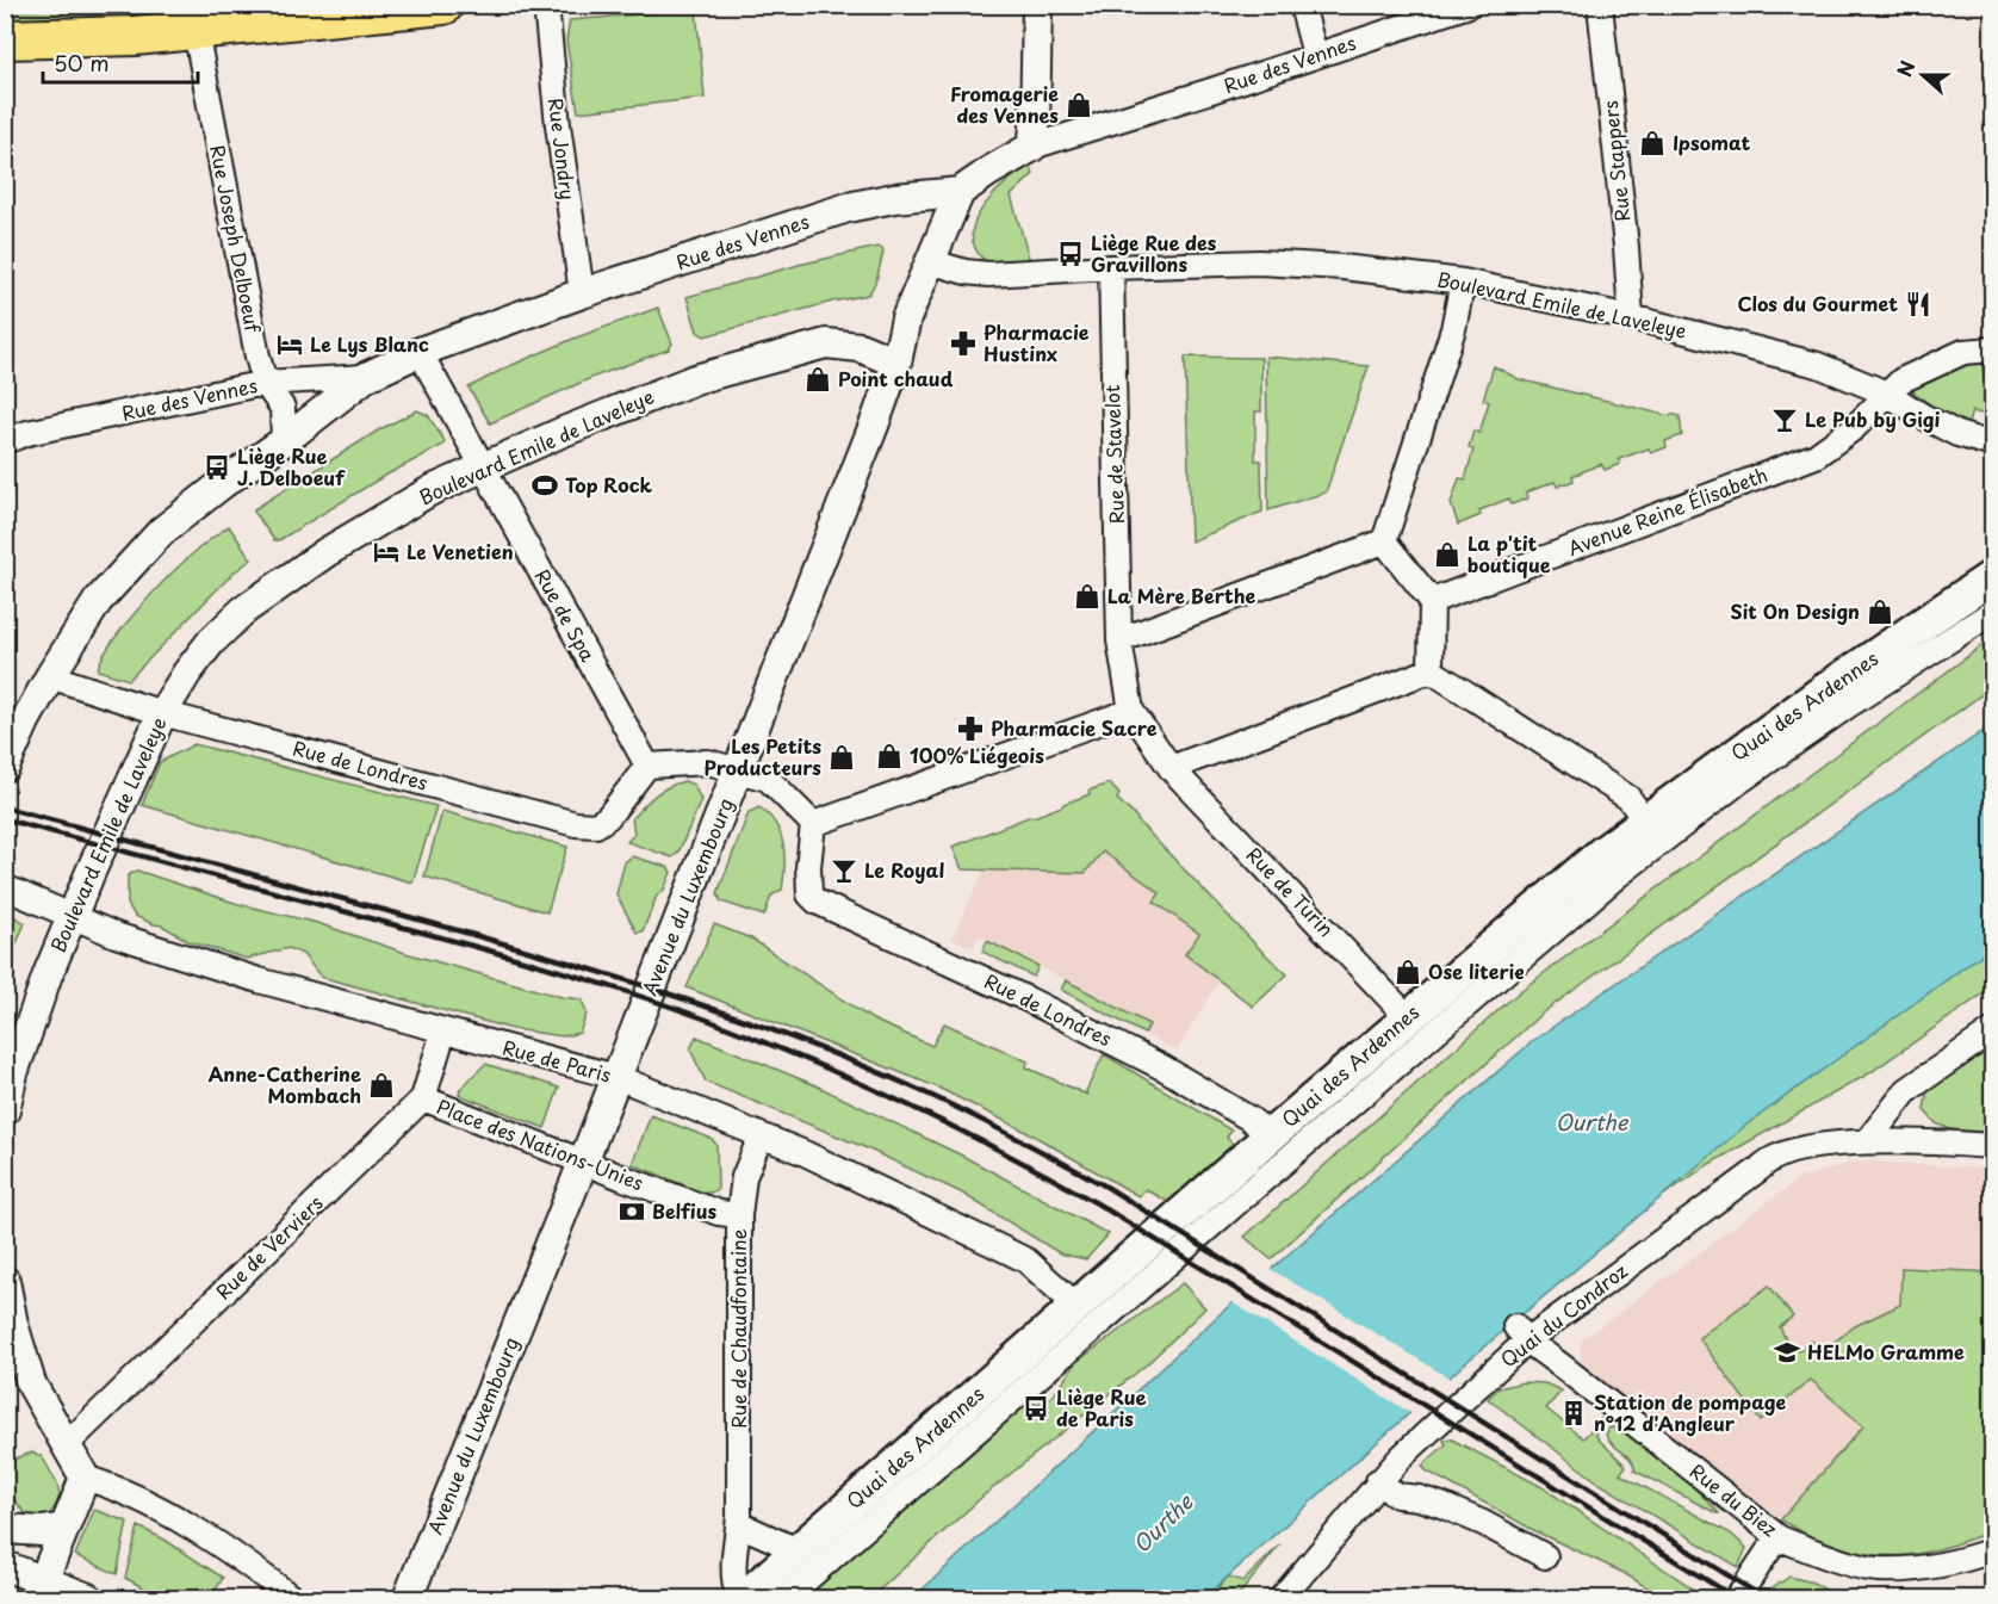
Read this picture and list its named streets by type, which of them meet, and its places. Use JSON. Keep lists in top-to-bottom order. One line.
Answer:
{"streets":{"main road":["Quai des Ardennes"],"street":["Rue des Vennes","Rue Jondry","Rue Stappers","Rue Joseph Delboeuf","Boulevard Emile de Laveleye","Rue de Stavelot","Avenue Reine Élisabeth","Rue de Spa","Rue de Londres","Rue de Turin","Avenue du Luxembourg","Rue de Paris","Place des Nations-Unies","Rue de Verviers","Quai du Condroz","Rue de Chaudfontaine","Rue du Biez"]},"crossings":[["Rue des Vennes","Rue Jondry"],["Rue des Vennes","Rue Joseph Delboeuf"],["Rue des Vennes","Rue de Spa"],["Rue des Vennes","Avenue du Luxembourg"],["Rue Stappers","Boulevard Emile de Laveleye"],["Boulevard Emile de Laveleye","Rue de Stavelot"],["Boulevard Emile de Laveleye","Avenue Reine Élisabeth"],["Boulevard Emile de Laveleye","Rue de Spa"],["Boulevard Emile de Laveleye","Rue de Londres"],["Boulevard Emile de Laveleye","Avenue du Luxembourg"],["Boulevard Emile de Laveleye","Rue de Paris"],["Rue de Spa","Rue de Londres"],["Quai des Ardennes","Rue de Londres"],["Quai des Ardennes","Rue de Turin"],["Quai des Ardennes","Rue de Paris"],["Quai des Ardennes","Rue de Chaudfontaine"],["Avenue du Luxembourg","Rue de Paris"],["Avenue du Luxembourg","Place des Nations-Unies"],["Rue de Paris","Rue de Verviers"],["Rue de Paris","Rue de Chaudfontaine"],["Place des Nations-Unies","Rue de Verviers"],["Place des Nations-Unies","Rue de Chaudfontaine"],["Quai du Condroz","Rue du Biez"]],"water":["Ourthe"],"places":{"shop":["Fromagerie des Vennes","Ipsomat","Point chaud","La p'tit boutique","La Mère Berthe","Sit On Design","100% Liégeois","Les Petits Producteurs","Ose literie","Anne-Catherine Mombach"],"bus stop":["Liège Rue des Gravillons","Liège Rue J. Delboeuf","Liège Rue de Paris"],"restaurant":["Clos du Gourmet"],"pharmacy":["Pharmacie Hustinx","Pharmacie Sacre"],"hotel":["Le Lys Blanc","Le Venetien"],"bar":["Le Pub by Gigi","Le Royal"],"sports":["Top Rock"],"bank":["Belfius"],"school or university":["HELMo Gramme"],"building":["Station de pompage n°12 d'Angleur"]},"scale_bar":"50 m","north":"left"}
